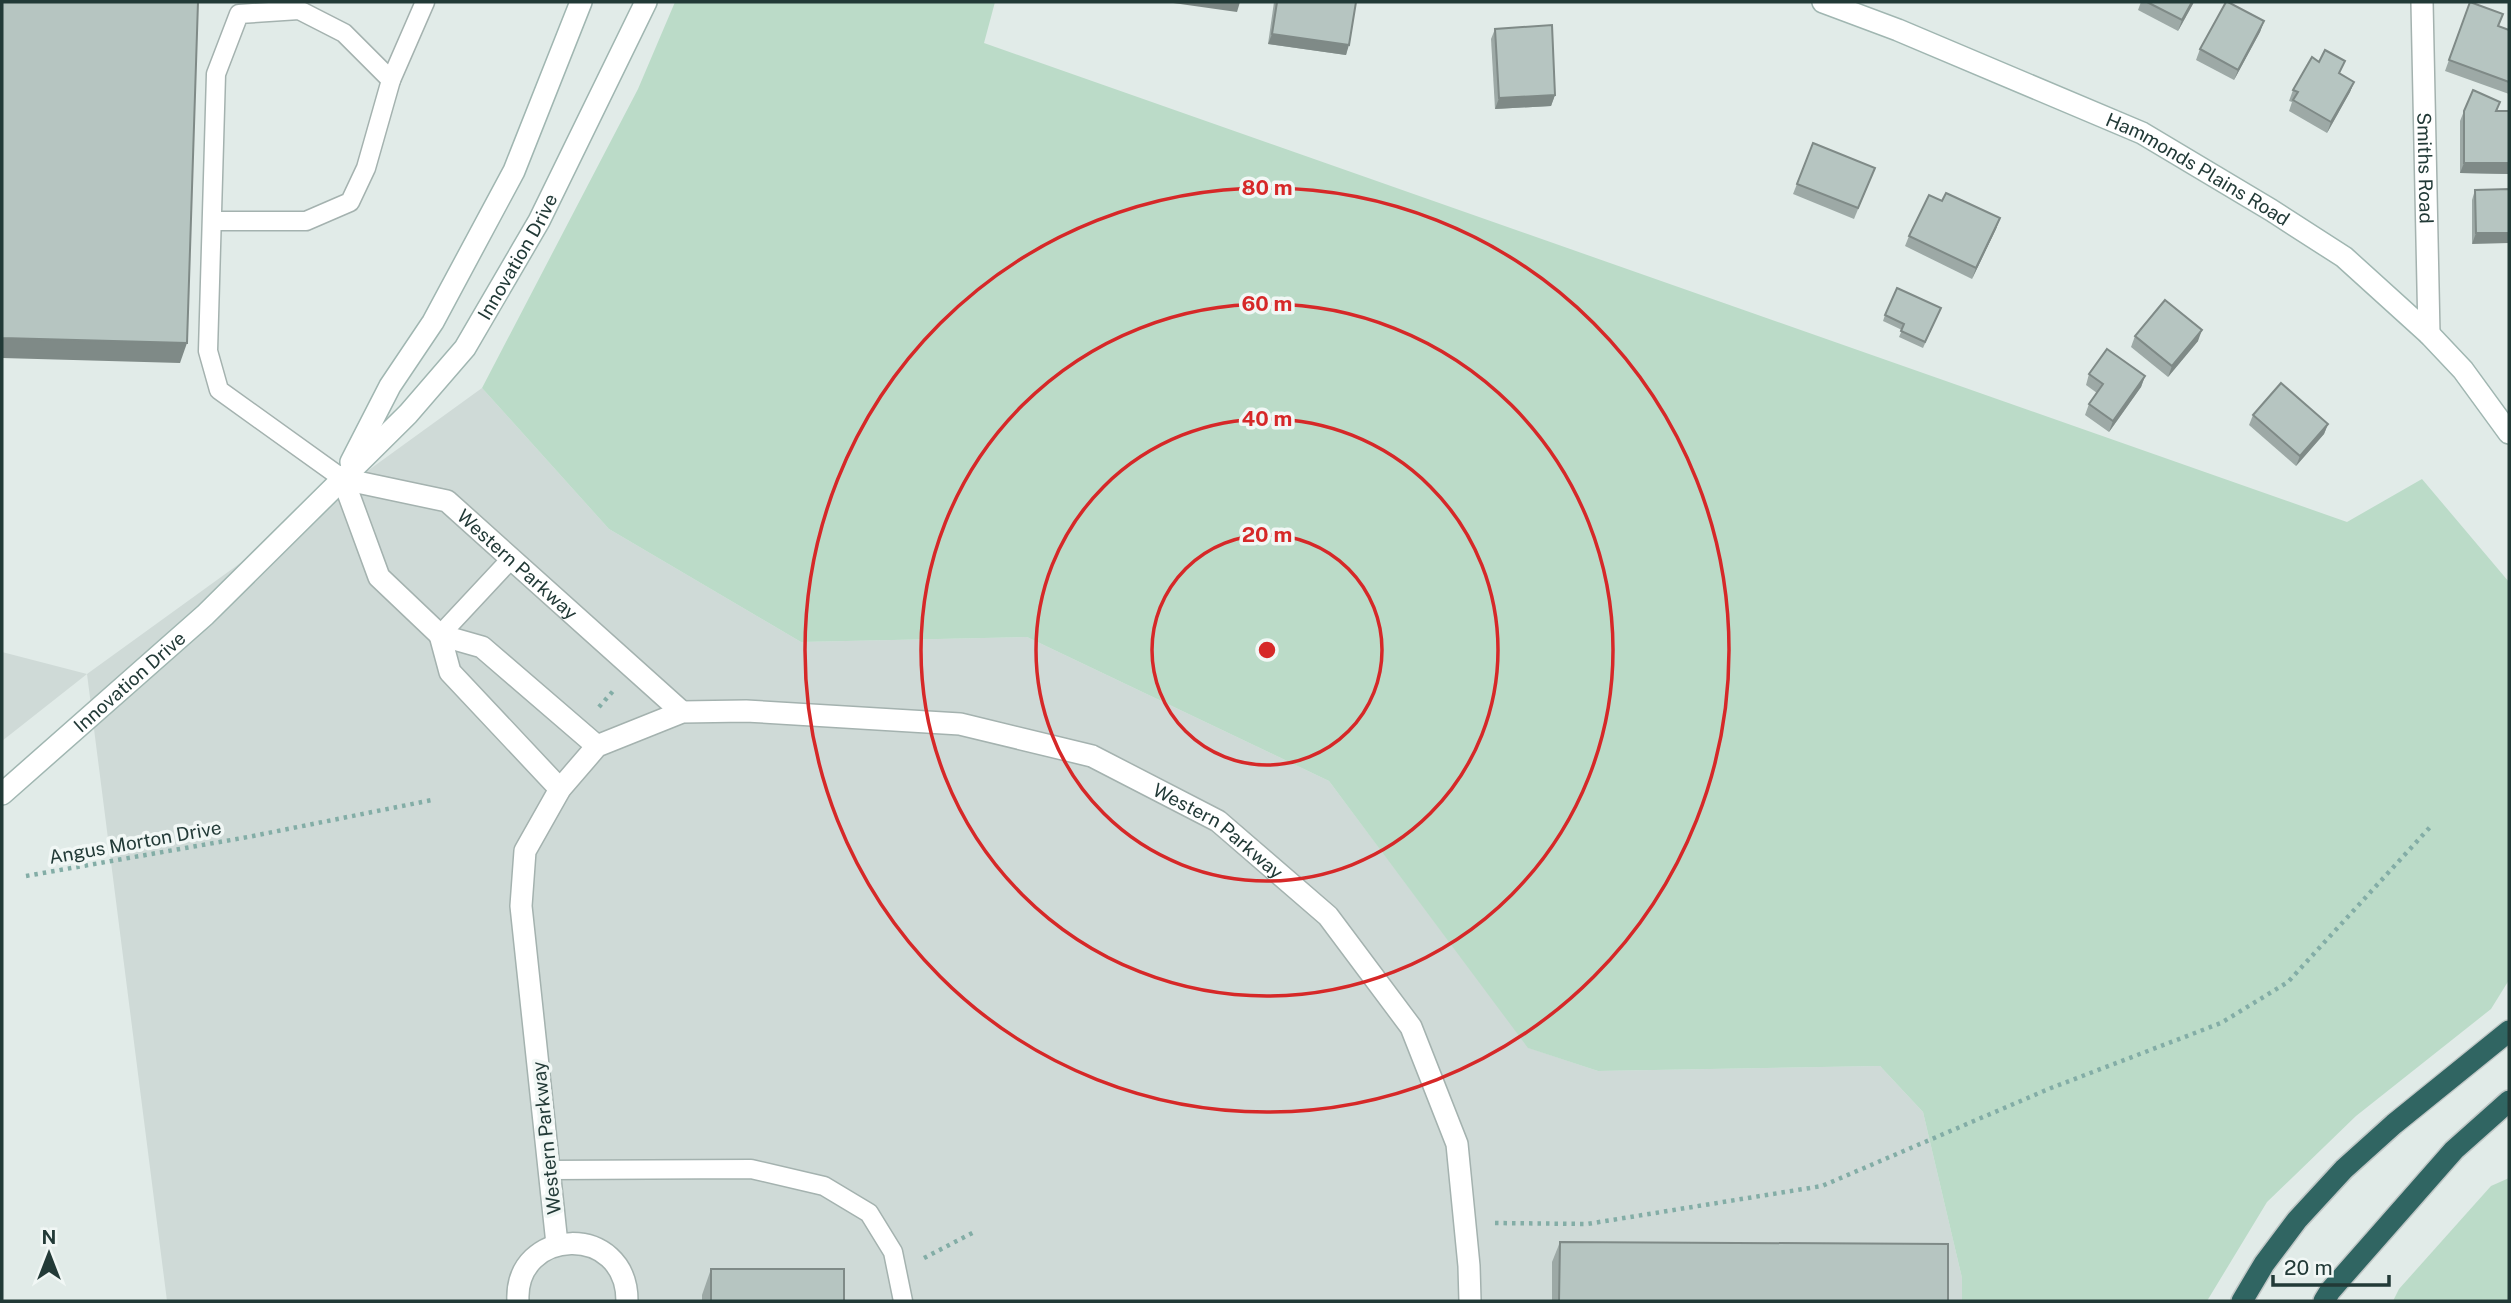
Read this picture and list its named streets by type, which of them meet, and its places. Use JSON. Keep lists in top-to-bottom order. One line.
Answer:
{"streets":{"street":["Smiths Road","Hammonds Plains Road","Innovation Drive","Western Parkway"],"path":["Angus Morton Drive"]},"crossings":[["Smiths Road","Hammonds Plains Road"],["Innovation Drive","Western Parkway"]],"scale_bar":"20 m","north":"top","rings":["80 m","60 m","40 m","20 m"]}
